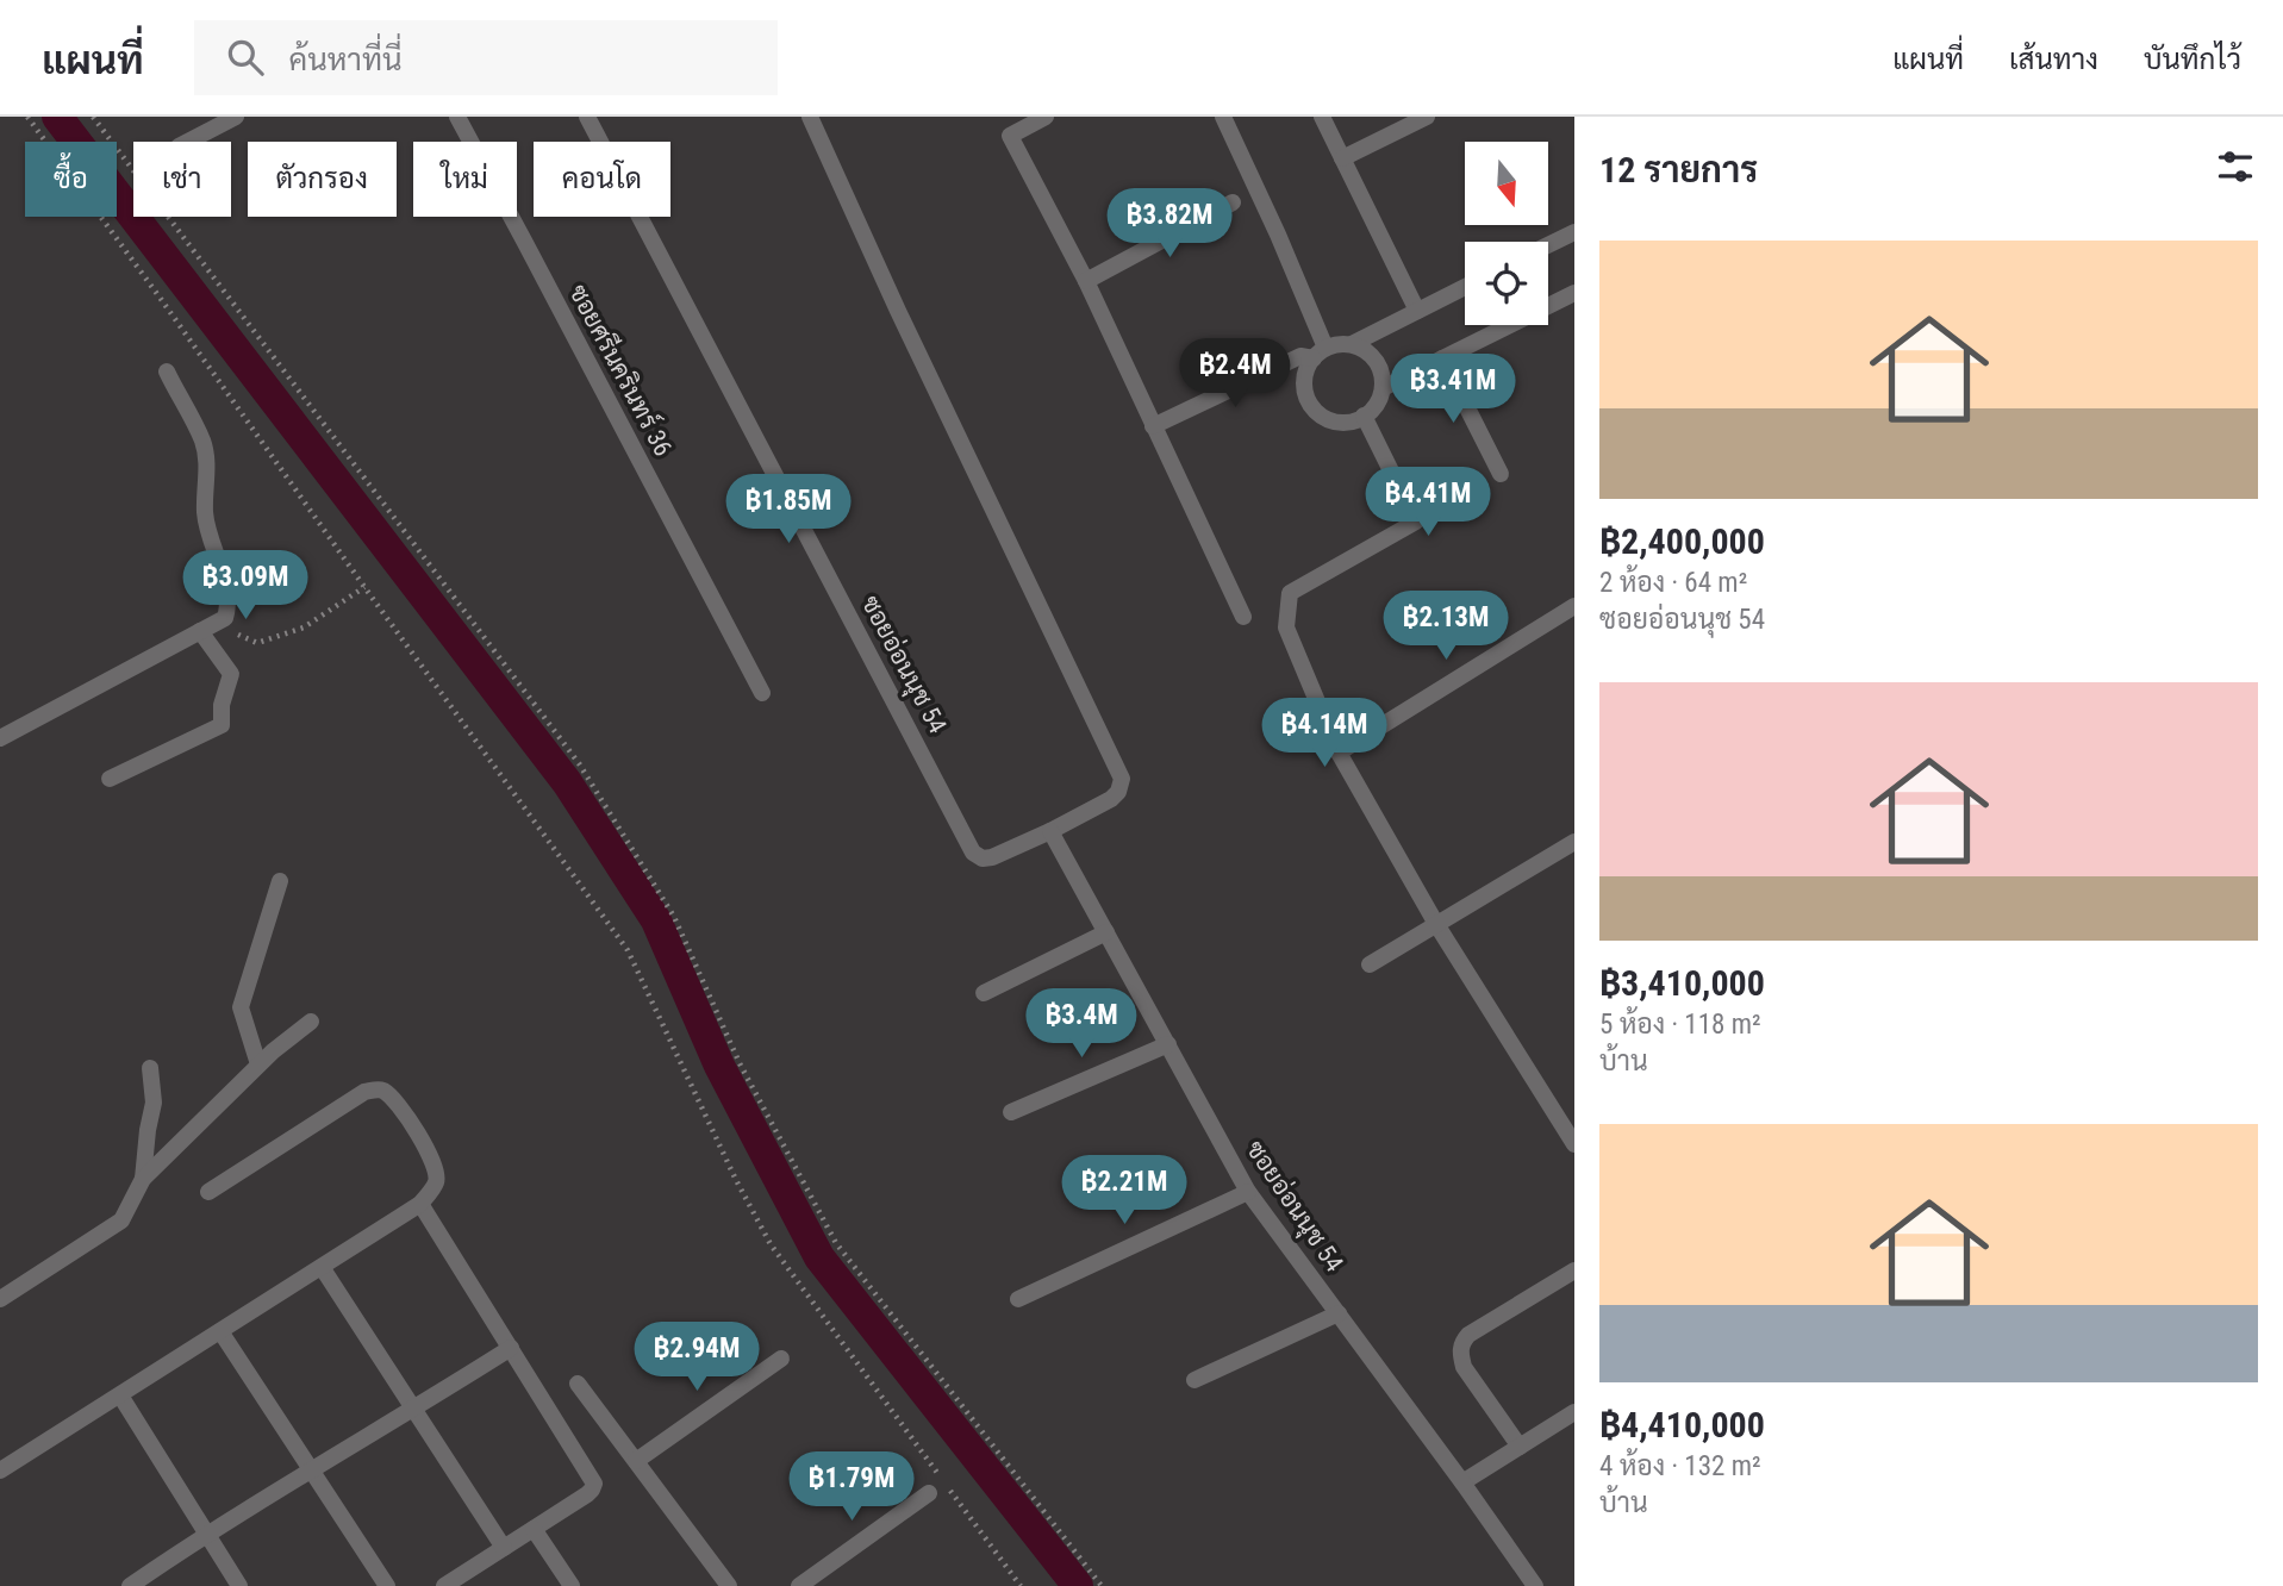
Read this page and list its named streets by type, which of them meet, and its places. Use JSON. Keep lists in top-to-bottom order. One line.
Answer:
{"streets":{"street":["ซอยศรีนครินทร์ 36","ซอยอ่อนนุช 54"]},"north":"bottom","page":{"header":"แผนที่","search":"ค้นหาที่นี่","nav":["แผนที่","เส้นทาง","บันทึกไว้"],"heading":"12 รายการ","chip":["ซื้อ","เช่า","ตัวกรอง","ใหม่","คอนโด"],"price":["฿3.82M","฿2.4M","฿3.41M","฿4.41M","฿1.85M","฿3.09M","฿2.13M","฿4.14M","฿3.4M","฿2.21M","฿2.94M","฿1.79M"],"list":[{"name":"฿2,400,000","note":"2 ห้อง · 64 m² · ซอยอ่อนนุช 54"},{"name":"฿3,410,000","note":"5 ห้อง · 118 m² · บ้าน"},{"name":"฿4,410,000","note":"4 ห้อง · 132 m² · บ้าน"}]}}
